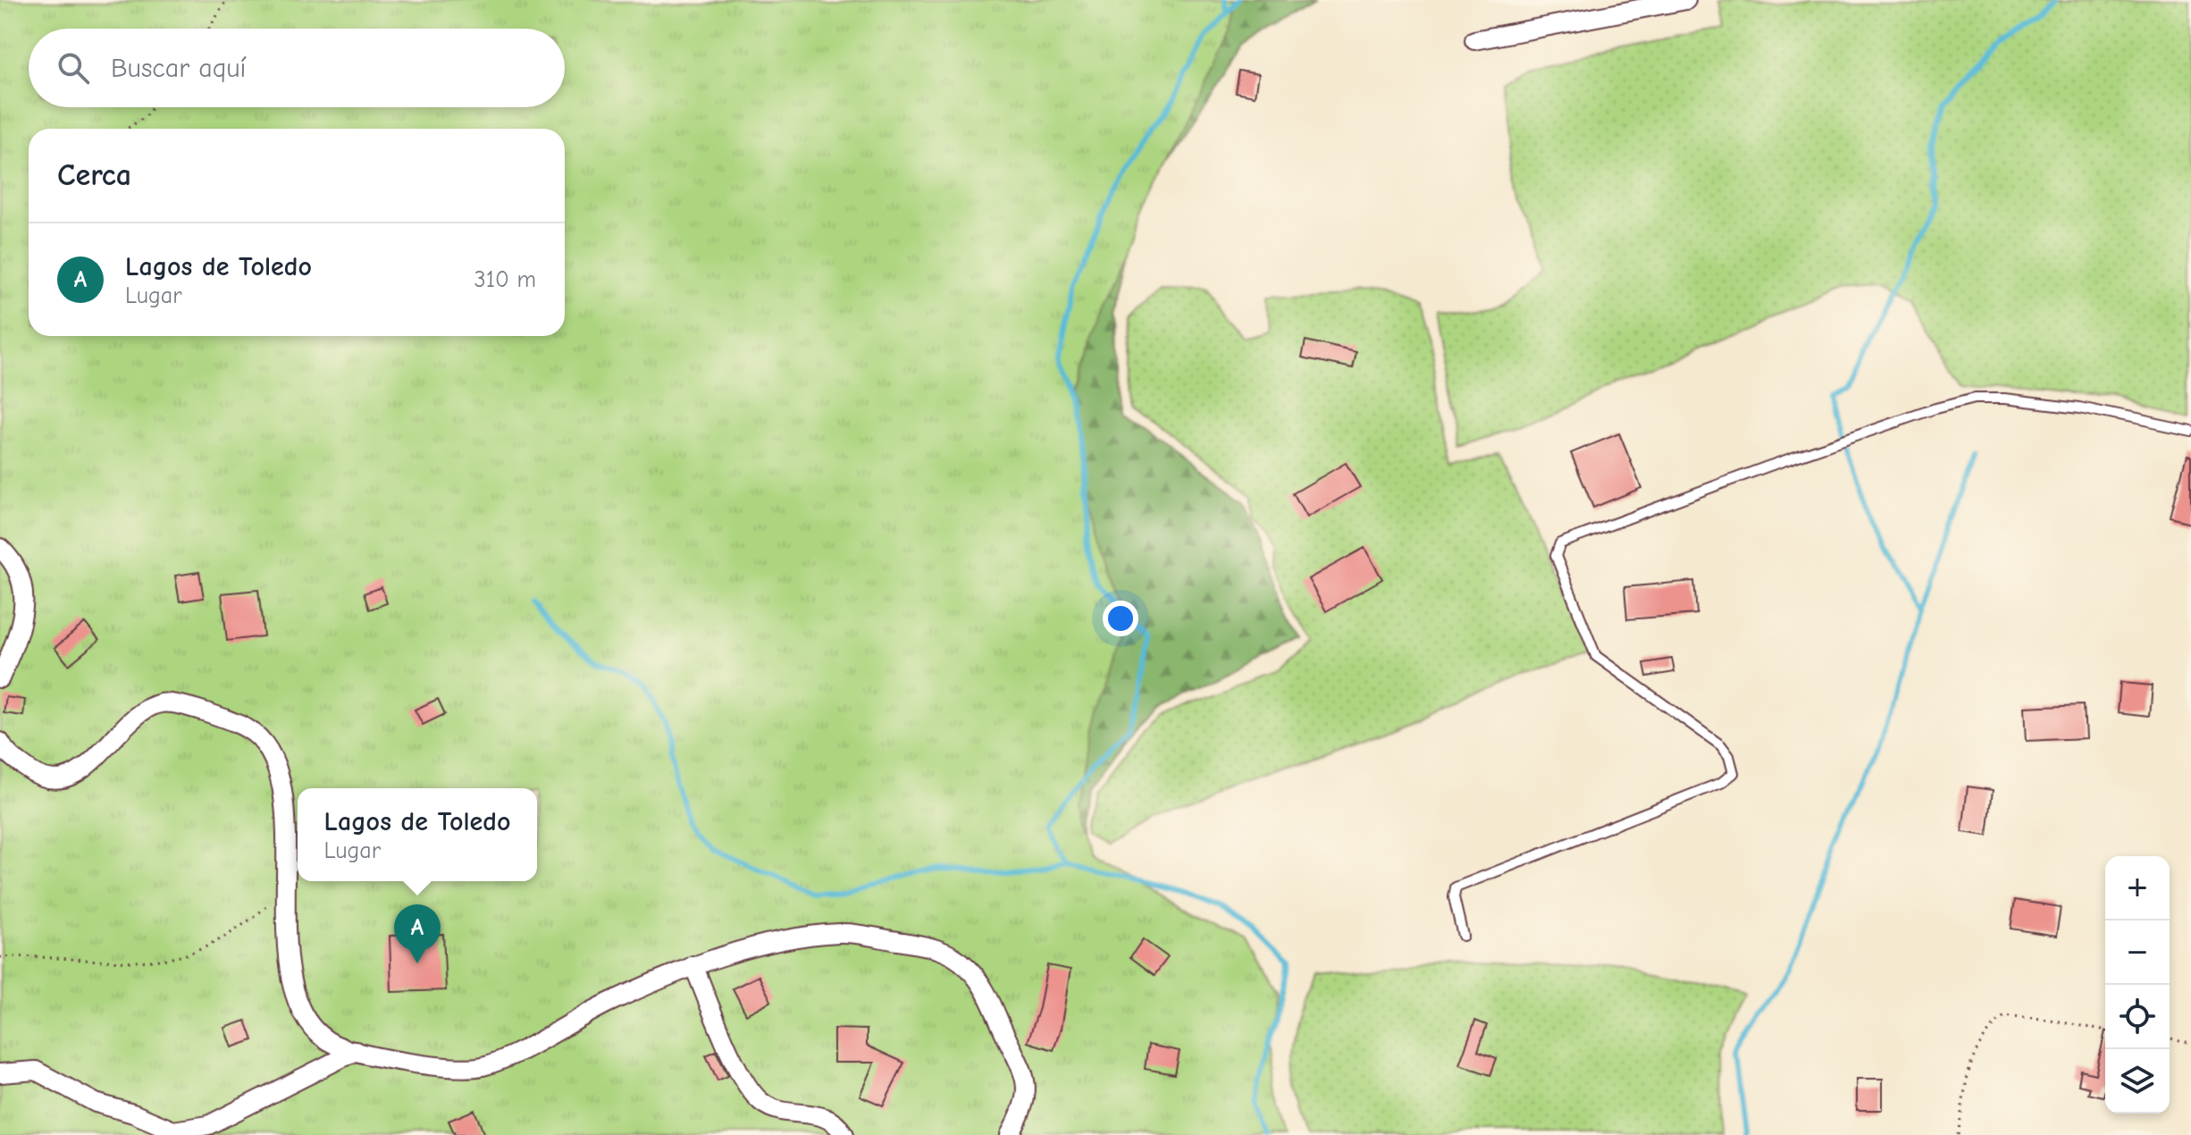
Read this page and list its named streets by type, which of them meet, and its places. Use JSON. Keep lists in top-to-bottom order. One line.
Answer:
{"page":{"search":"Buscar aquí","heading":"Cerca","list":[{"mark":"A","name":"Lagos de Toledo","note":"Lugar","value":"310 m"}],"popup":["Lagos de Toledo","Lugar"],"map_buttons":["+","−"],"pins":"A"}}
